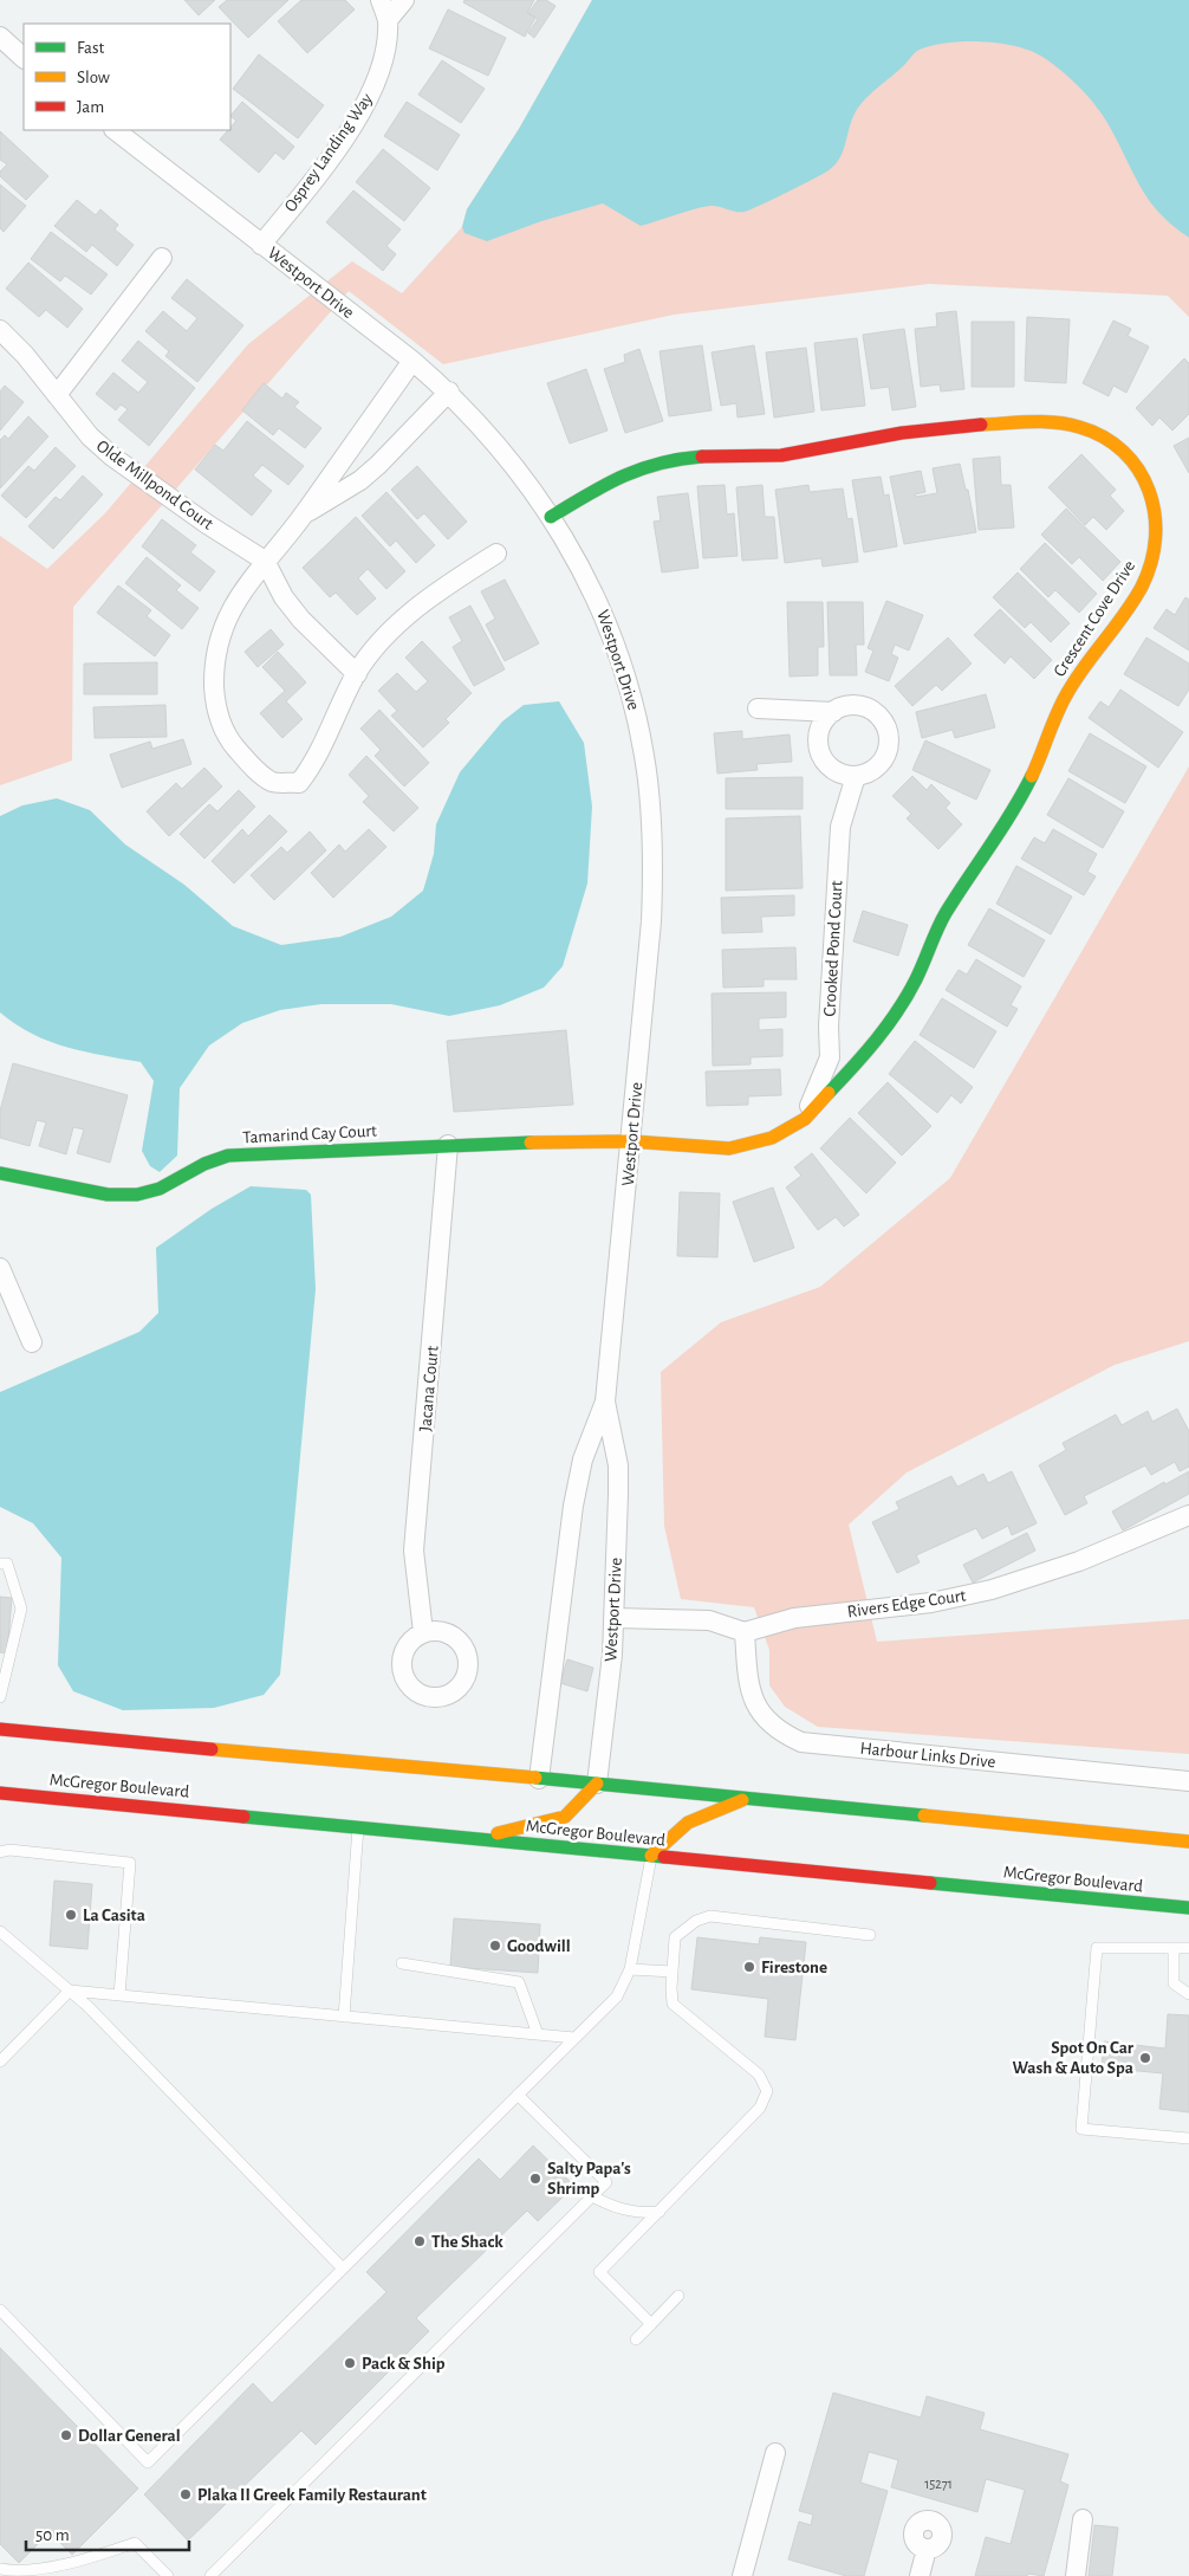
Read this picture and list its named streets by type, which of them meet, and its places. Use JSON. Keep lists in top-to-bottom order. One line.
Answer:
{"streets":{"main road":["Crescent Cove Drive","Tamarind Cay Court","McGregor Boulevard"],"street":["Osprey Landing Way","Westport Drive","Olde Millpond Court","Crooked Pond Court","Jacana Court","Rivers Edge Court","Harbour Links Drive"]},"crossings":[["Osprey Landing Way","Westport Drive"],["Westport Drive","Crescent Cove Drive"],["Westport Drive","Tamarind Cay Court"],["Crescent Cove Drive","Crooked Pond Court"],["Crescent Cove Drive","Tamarind Cay Court"],["Tamarind Cay Court","Jacana Court"],["Rivers Edge Court","Harbour Links Drive"]],"places":["La Casita","Goodwill","Firestone","Spot On Car Wash & Auto Spa","Salty Papa's Shrimp","The Shack","Pack & Ship","Dollar General","Plaka II Greek Family Restaurant"],"house_numbers":["15271"],"legend":["Fast","Slow","Jam"],"scale_bar":"50 m"}
